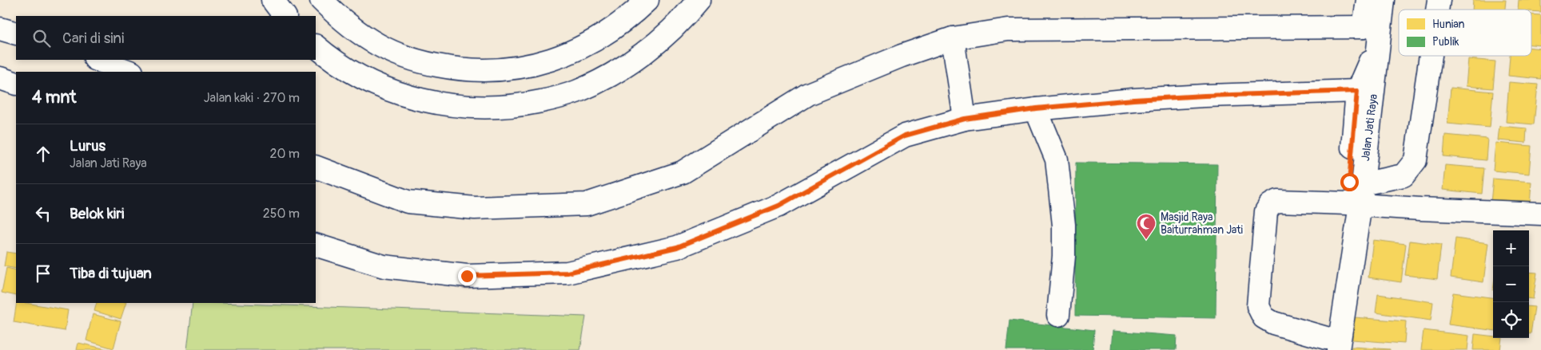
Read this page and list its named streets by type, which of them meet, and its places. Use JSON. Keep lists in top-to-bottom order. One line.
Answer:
{"streets":{"main road":["Jalan Jati Raya"]},"places":{"mosque":["Masjid Raya Baiturrahman Jati"]},"legend":["Hunian","Publik"],"page":{"search":"Cari di sini","heading":["4 mnt","Jalan kaki · 270 m"],"list":[["Lurus","Jalan Jati Raya","20 m"],["Belok kiri","250 m"],"Tiba di tujuan"],"map_buttons":["+","−"]}}
